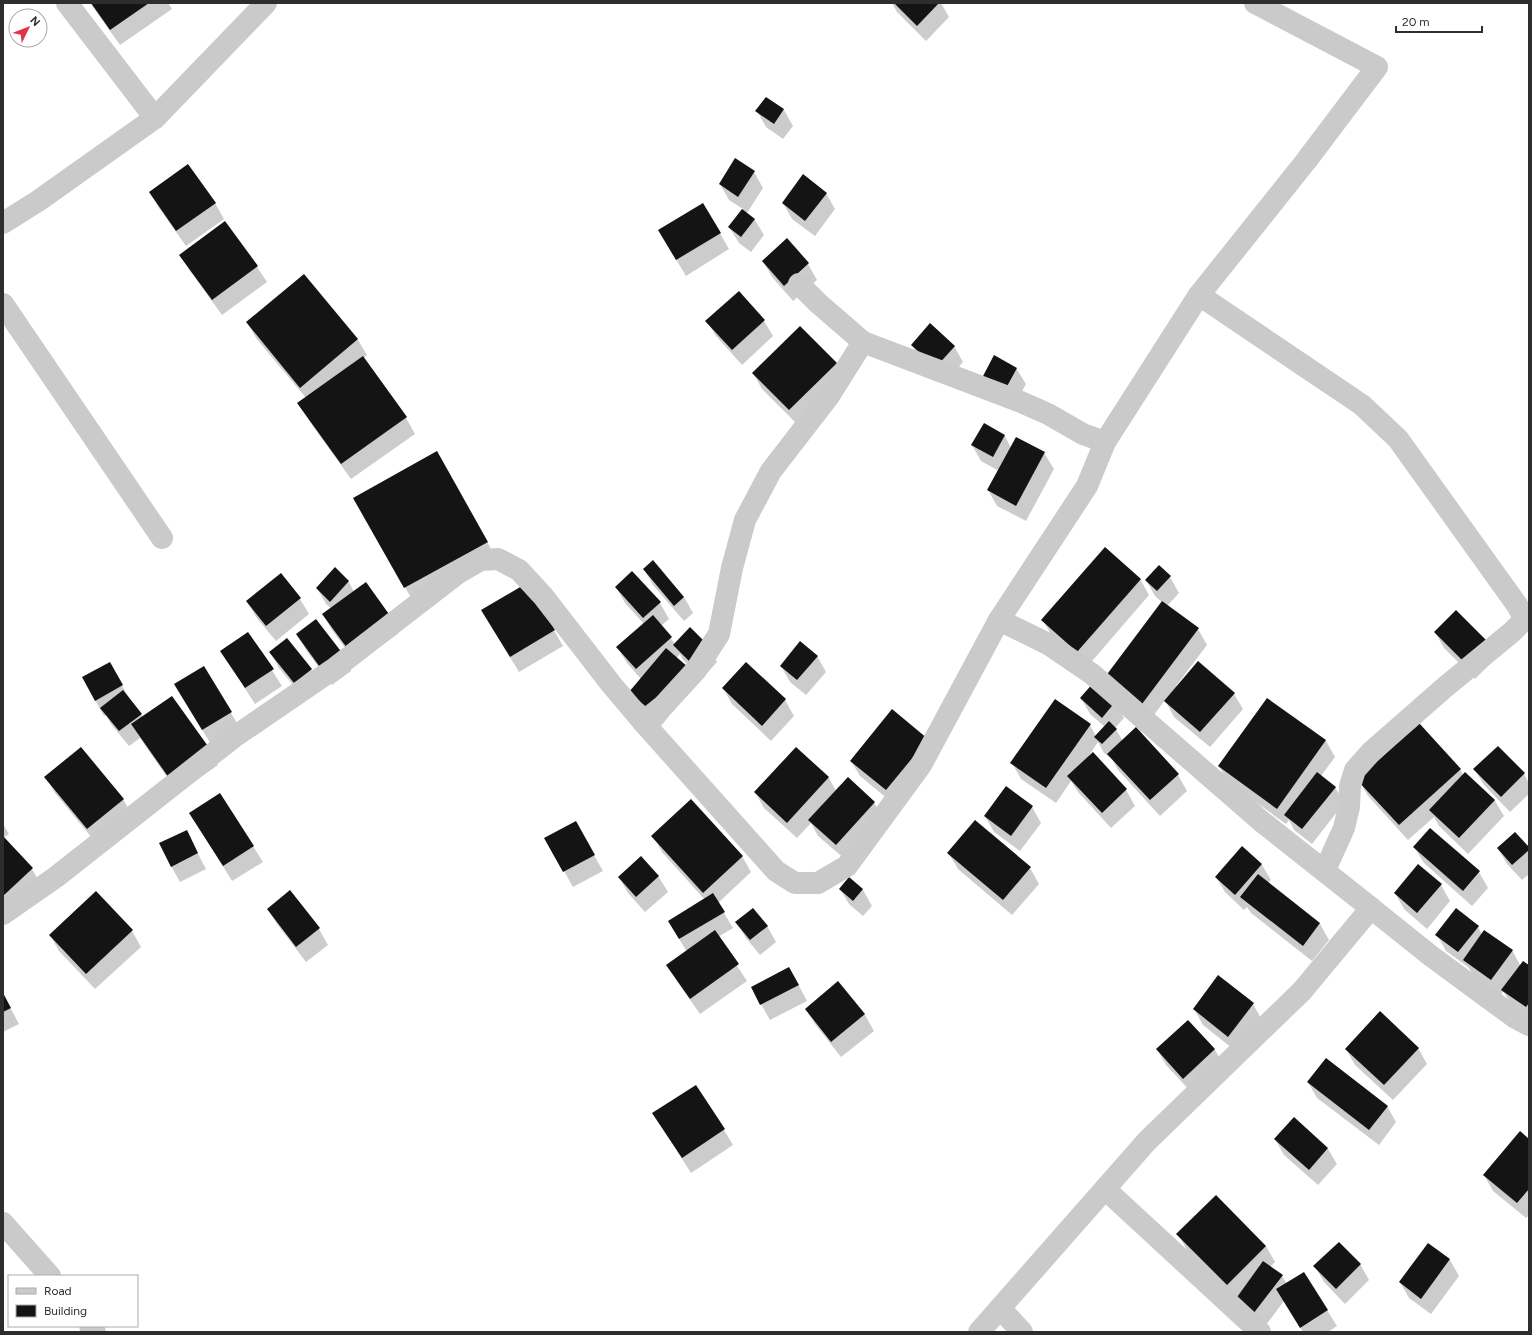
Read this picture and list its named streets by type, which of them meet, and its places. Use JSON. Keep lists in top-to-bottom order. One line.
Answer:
{"legend":["Road","Building"],"scale_bar":"20 m","north":"top right"}
